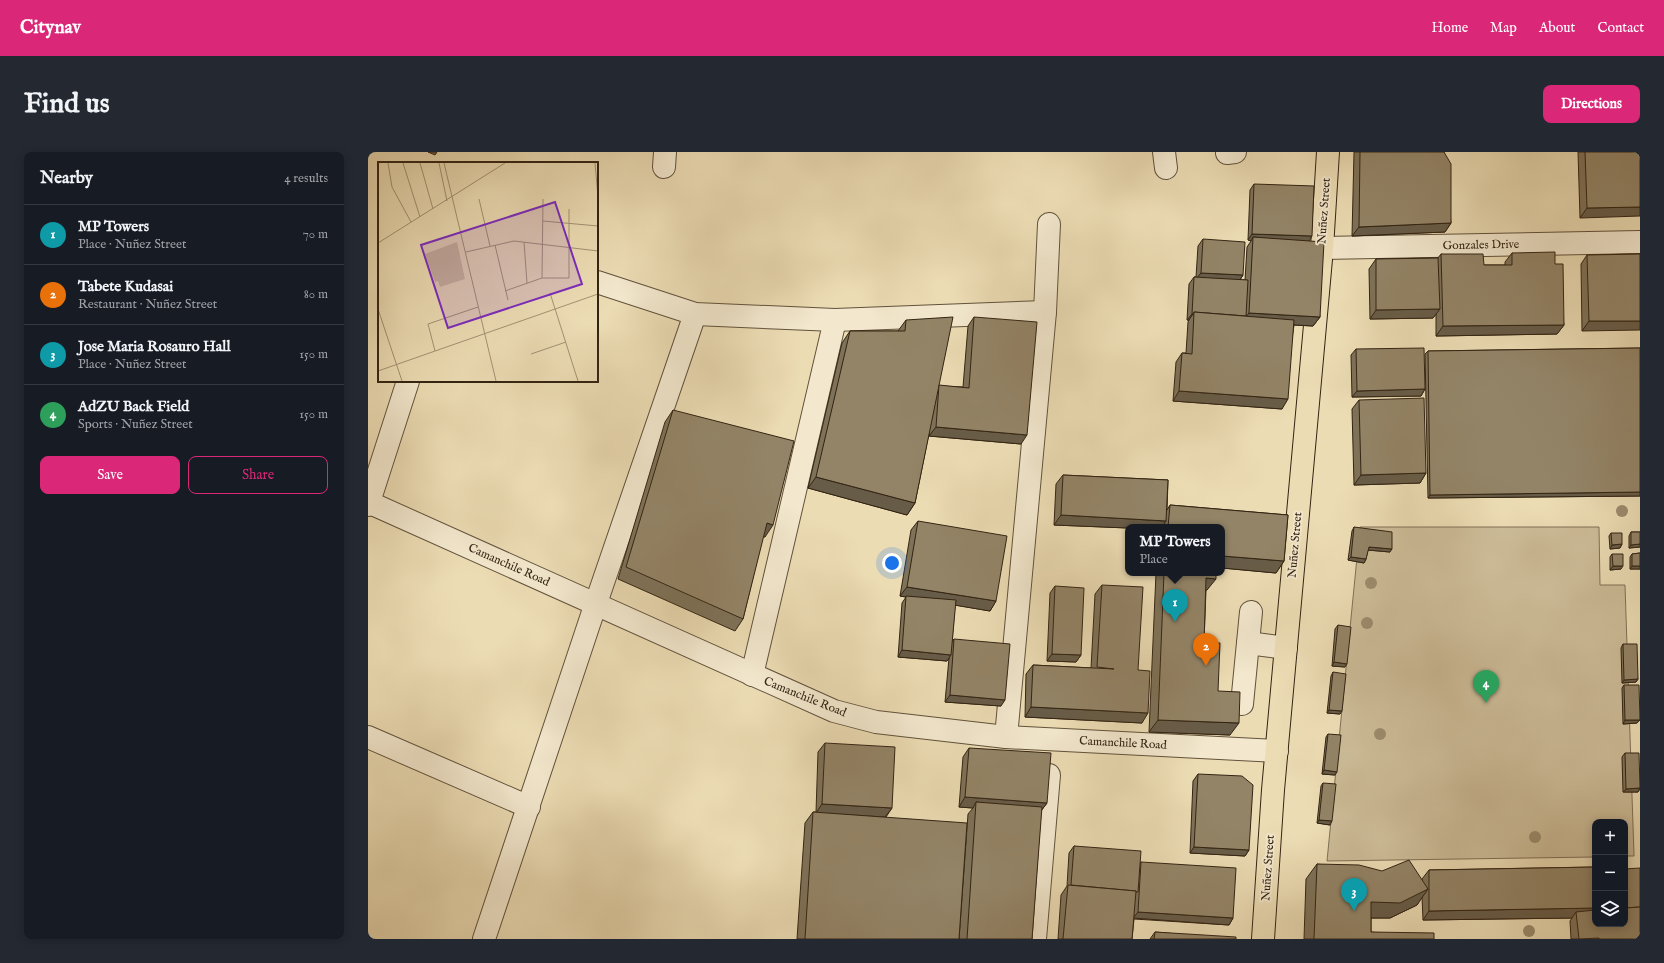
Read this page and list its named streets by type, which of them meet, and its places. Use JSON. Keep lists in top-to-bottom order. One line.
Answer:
{"streets":{"main road":["Nuñez Street"],"street":["Gonzales Drive","Camanchile Road"]},"crossings":[["Nuñez Street","Gonzales Drive"],["Nuñez Street","Camanchile Road"]],"page":{"header":"Citynav","nav":["Home","Map","About","Contact"],"buttons":["Directions",["Save","Share"]],"title":"Find us","heading":["Nearby","4 results"],"list":[{"mark":"1","name":"MP Towers","note":"Place · Nuñez Street","value":"70 m"},{"mark":"2","name":"Tabete Kudasai","note":"Restaurant · Nuñez Street","value":"80 m"},{"mark":"3","name":"Jose Maria Rosauro Hall","note":"Place · Nuñez Street","value":"150 m"},{"mark":"4","name":"AdZU Back Field","note":"Sports · Nuñez Street","value":"150 m"}],"popup":["MP Towers","Place"],"pins":["1","2","4","3"],"map_buttons":["+","−"]}}
